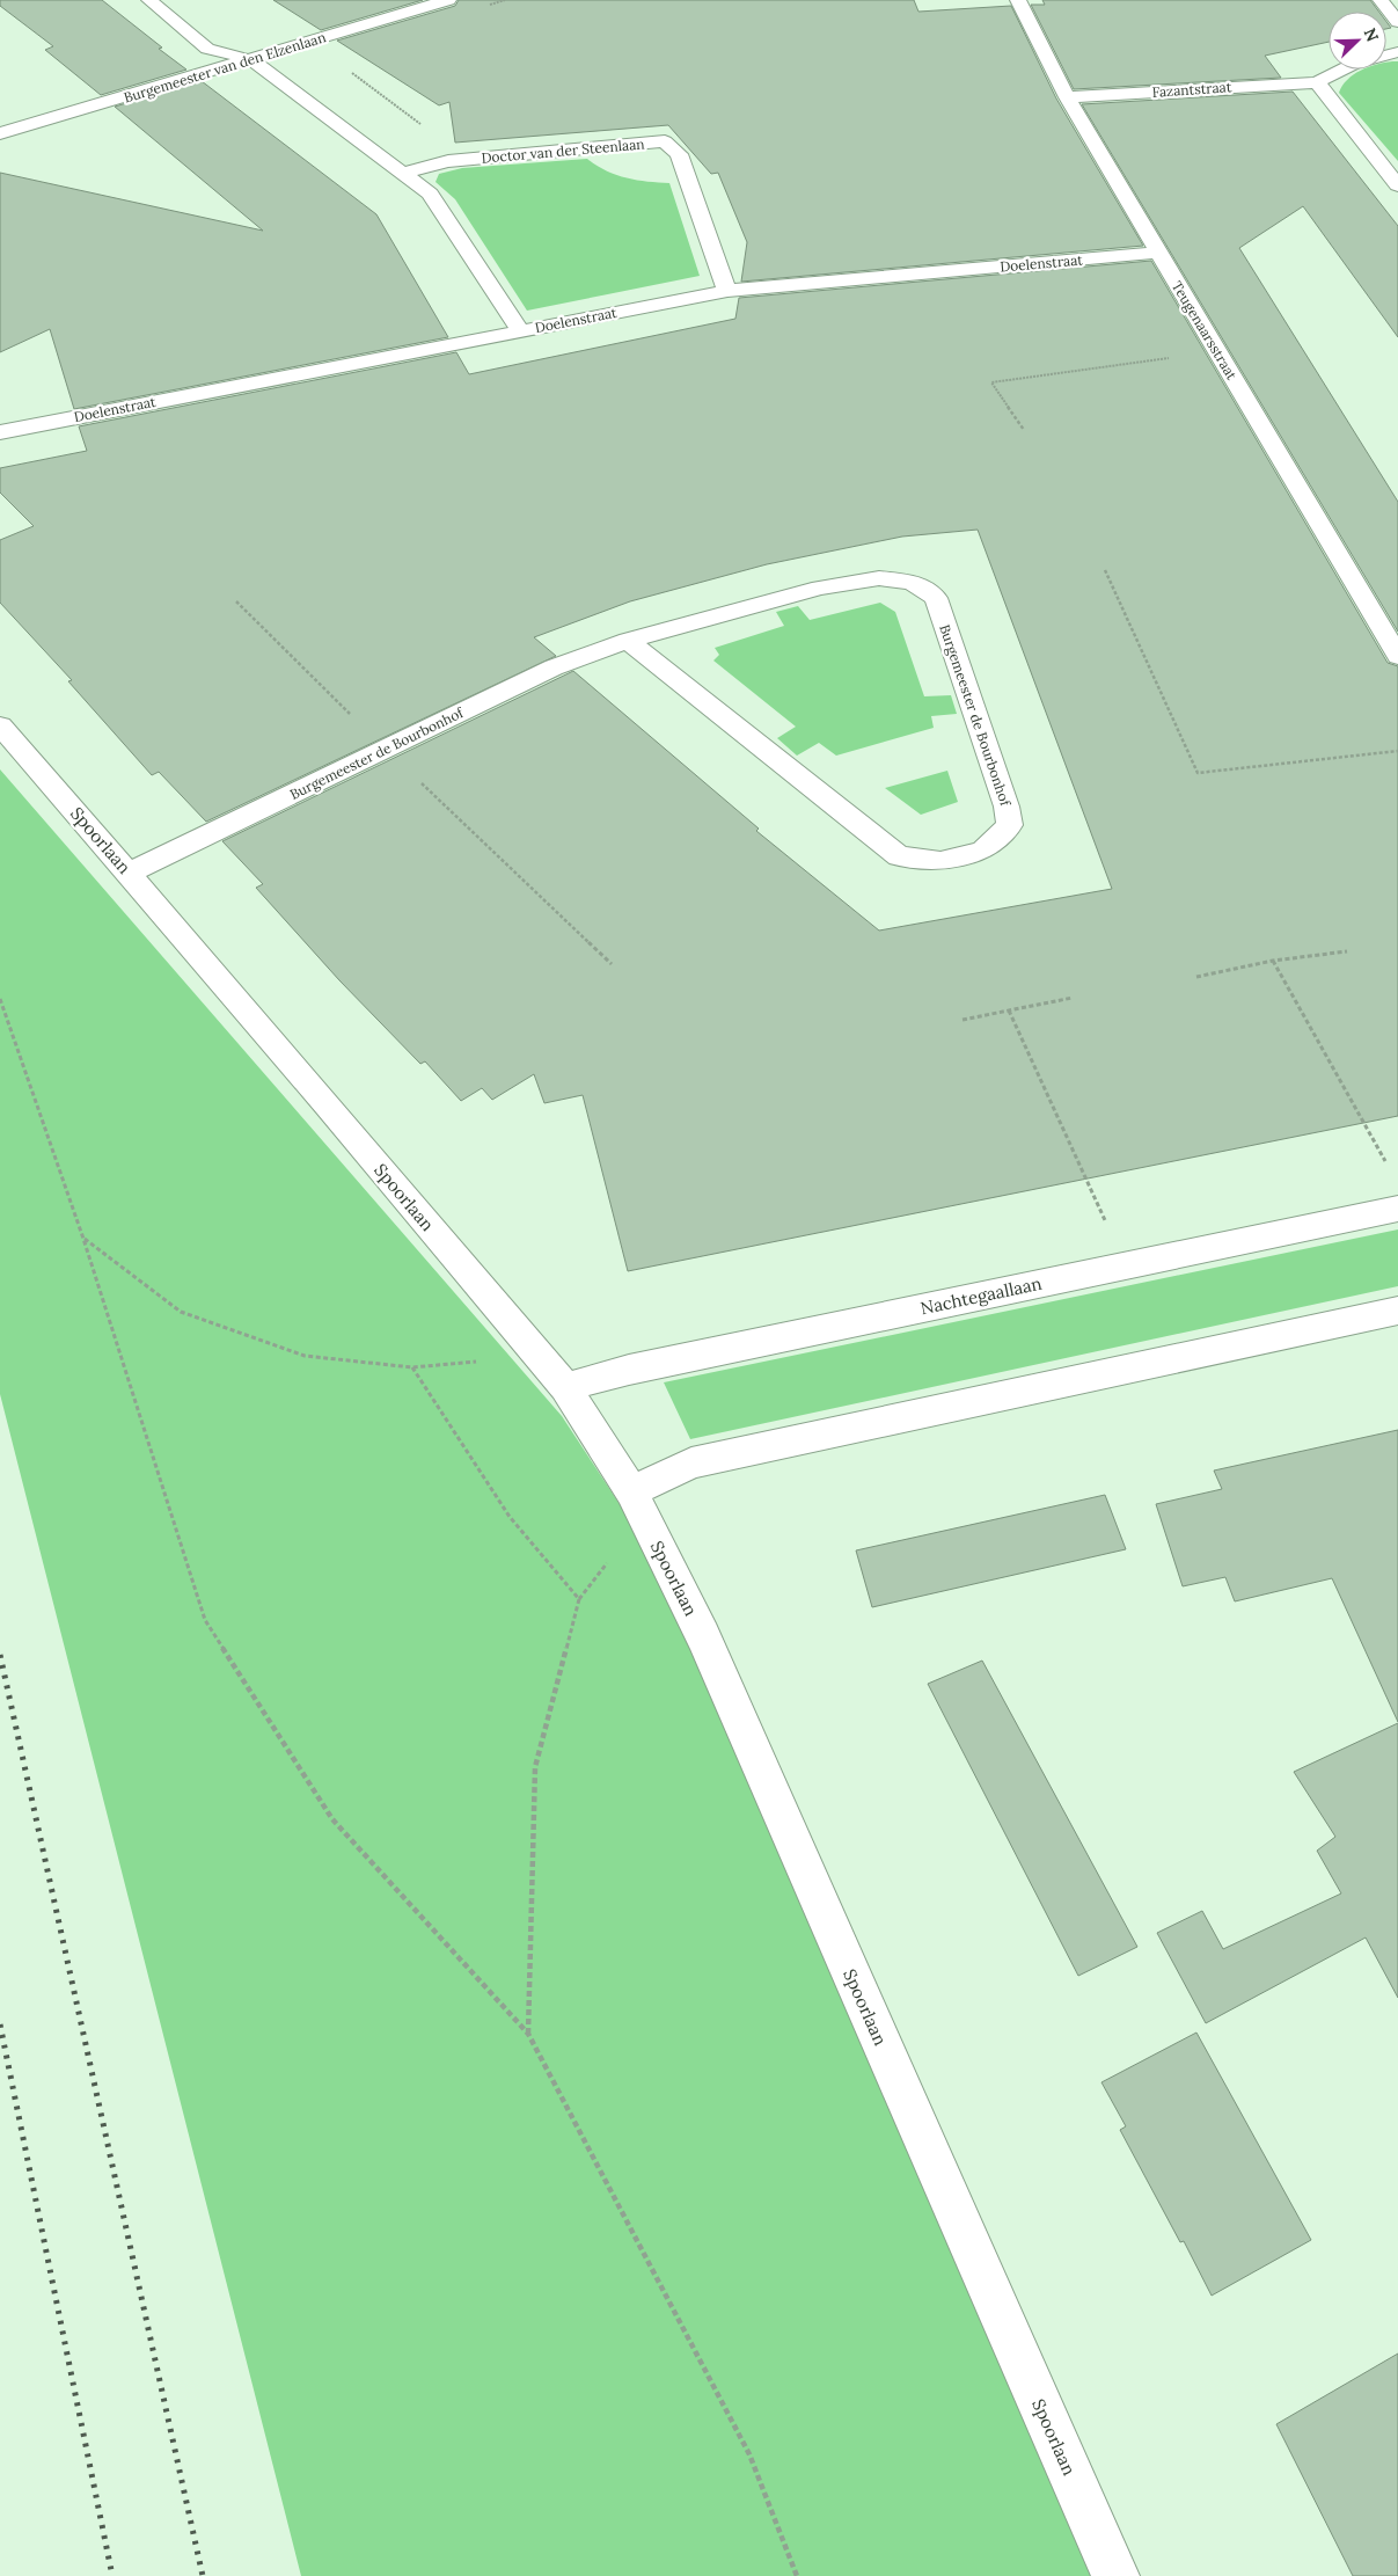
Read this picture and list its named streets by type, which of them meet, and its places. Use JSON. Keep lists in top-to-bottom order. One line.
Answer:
{"streets":{"street":["Burgemeester van den Elzenlaan","Fazantstraat","Doctor van der Steenlaan","Doelenstraat","Teugenaarsstraat","Burgemeester de Bourbonhof","Spoorlaan","Nachtegaallaan"]},"crossings":[["Fazantstraat","Teugenaarsstraat"],["Doctor van der Steenlaan","Doelenstraat"],["Doelenstraat","Teugenaarsstraat"],["Burgemeester de Bourbonhof","Spoorlaan"],["Spoorlaan","Nachtegaallaan"]],"north":"top right"}
